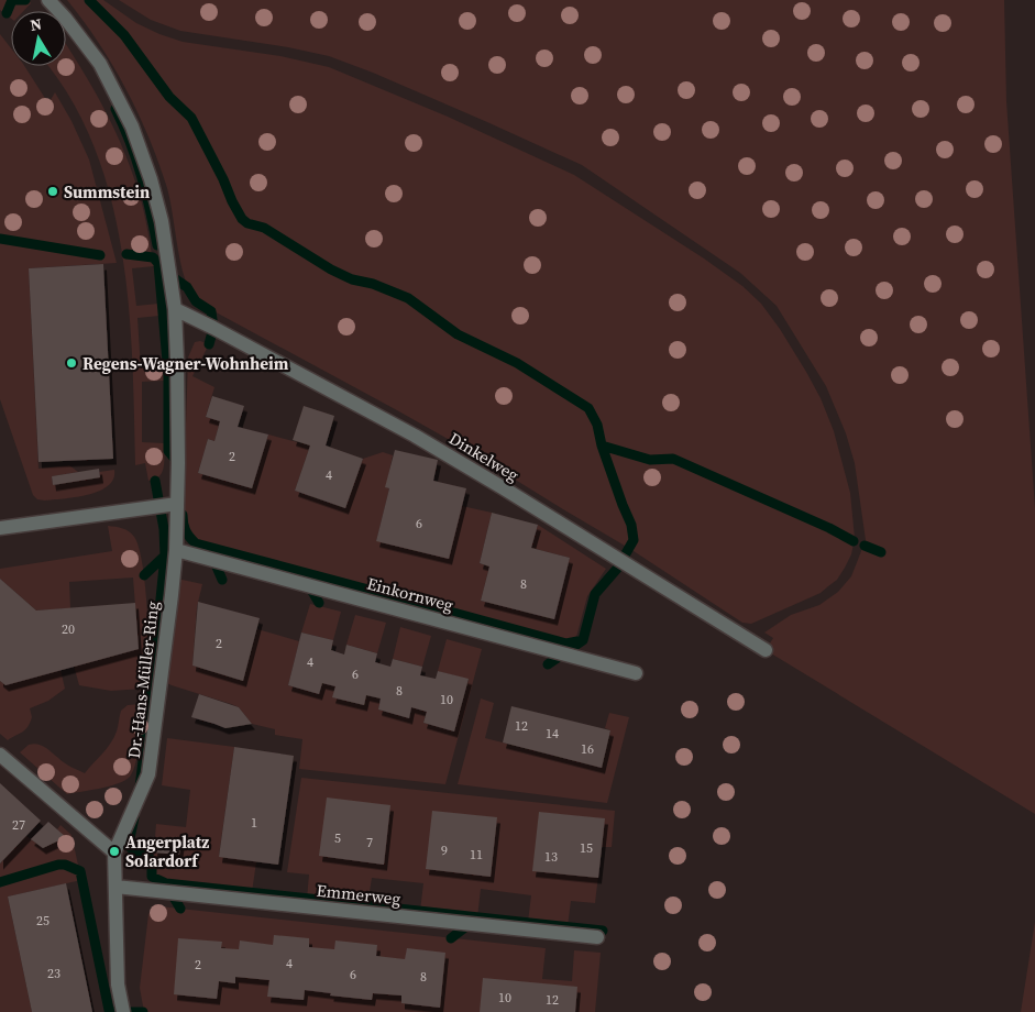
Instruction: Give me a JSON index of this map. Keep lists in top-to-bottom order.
{
  "streets": {
    "street": [
      "Dinkelweg",
      "Einkornweg",
      "Dr.-Hans-Müller-Ring",
      "Emmerweg"
    ]
  },
  "crossings": [
    ["Dinkelweg", "Dr.-Hans-Müller-Ring"],
    ["Einkornweg", "Dr.-Hans-Müller-Ring"],
    ["Dr.-Hans-Müller-Ring", "Emmerweg"]
  ],
  "places": ["Summstein", "Regens-Wagner-Wohnheim", "Angerplatz Solardorf"],
  "house_numbers": [
    "2",
    "4",
    "6",
    "8",
    "20",
    "2",
    "4",
    "6",
    "8",
    "10",
    "12",
    "14",
    "16",
    "1",
    "27",
    "5",
    "7",
    "15",
    "9",
    "11",
    "13",
    "25",
    "4",
    "2",
    "23",
    "6",
    "8",
    "10",
    "12"
  ],
  "north": "top"
}
